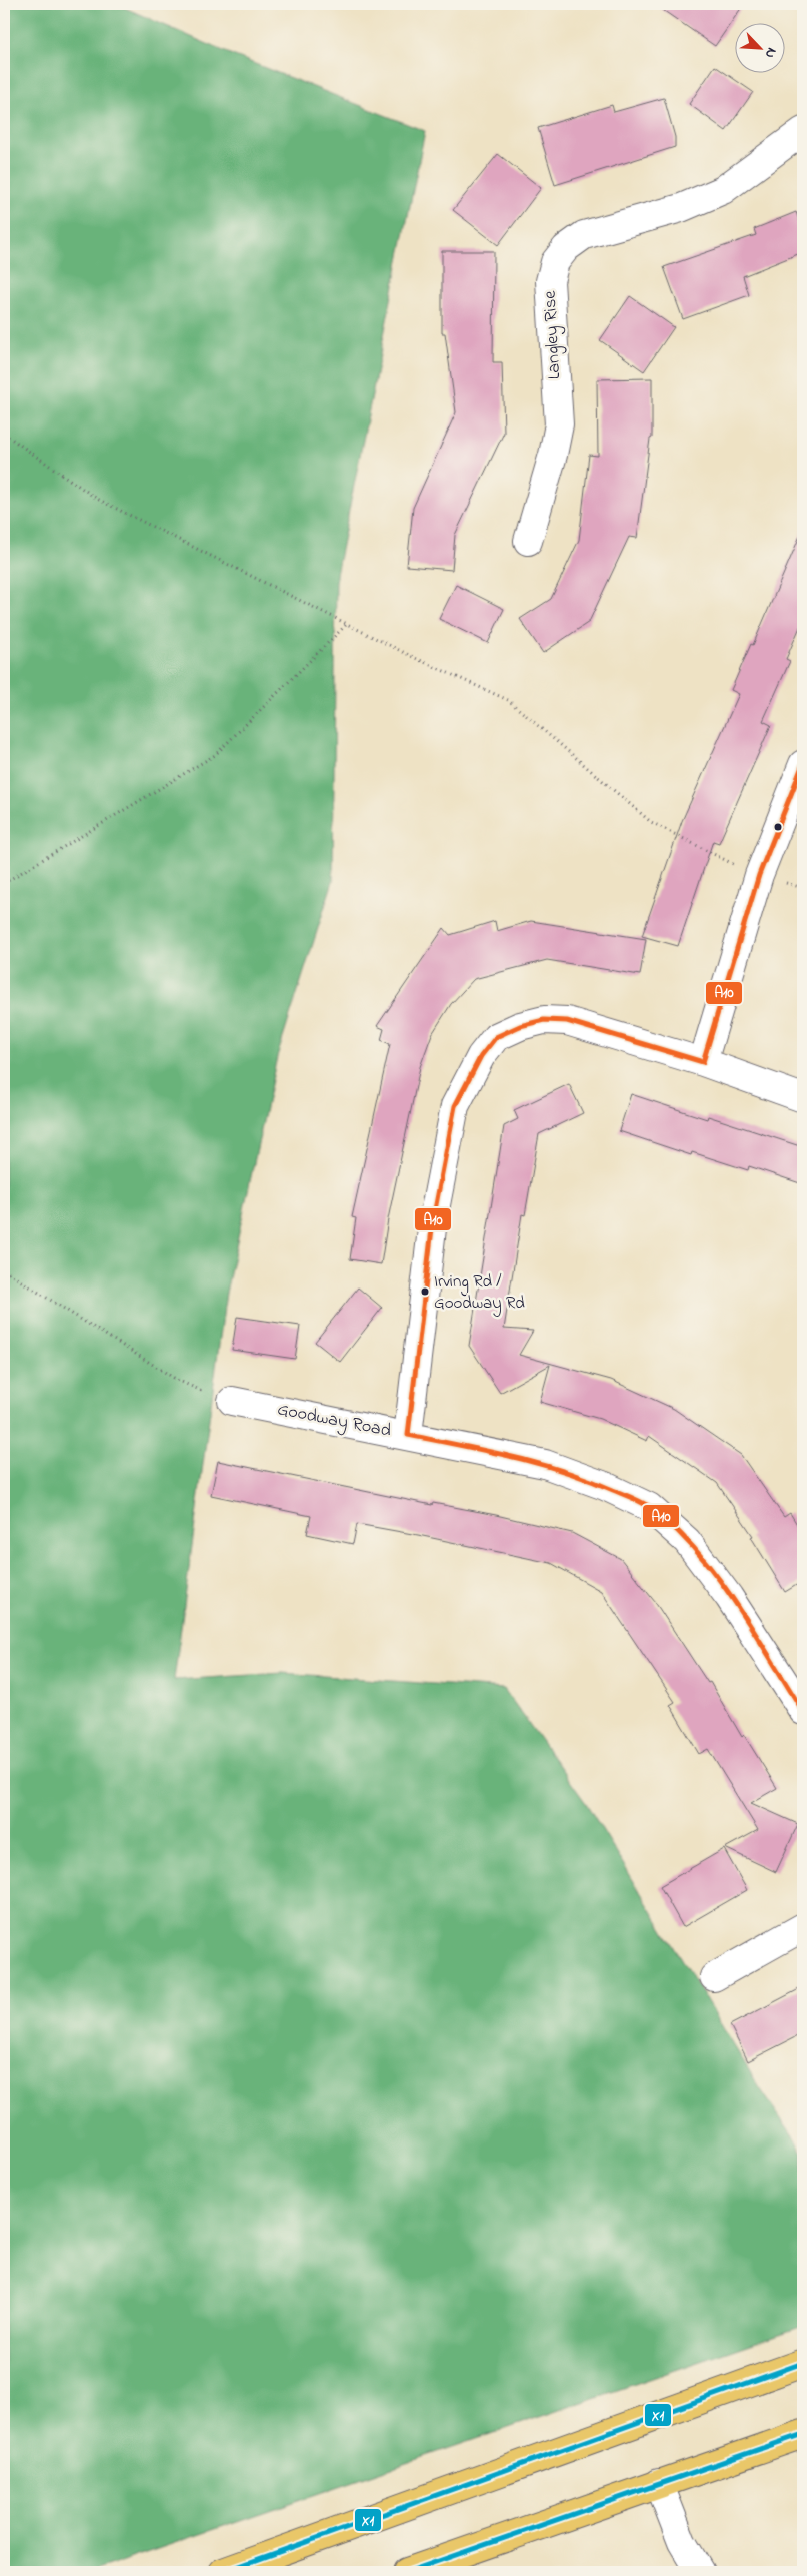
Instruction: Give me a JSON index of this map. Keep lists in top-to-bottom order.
{
  "streets": {
    "street": ["Langley Rise", "Goodway Road"]
  },
  "places": ["Irving Rd / Goodway Rd"],
  "lines": ["transit line A10", "transit line X1"],
  "north": "bottom right"
}
